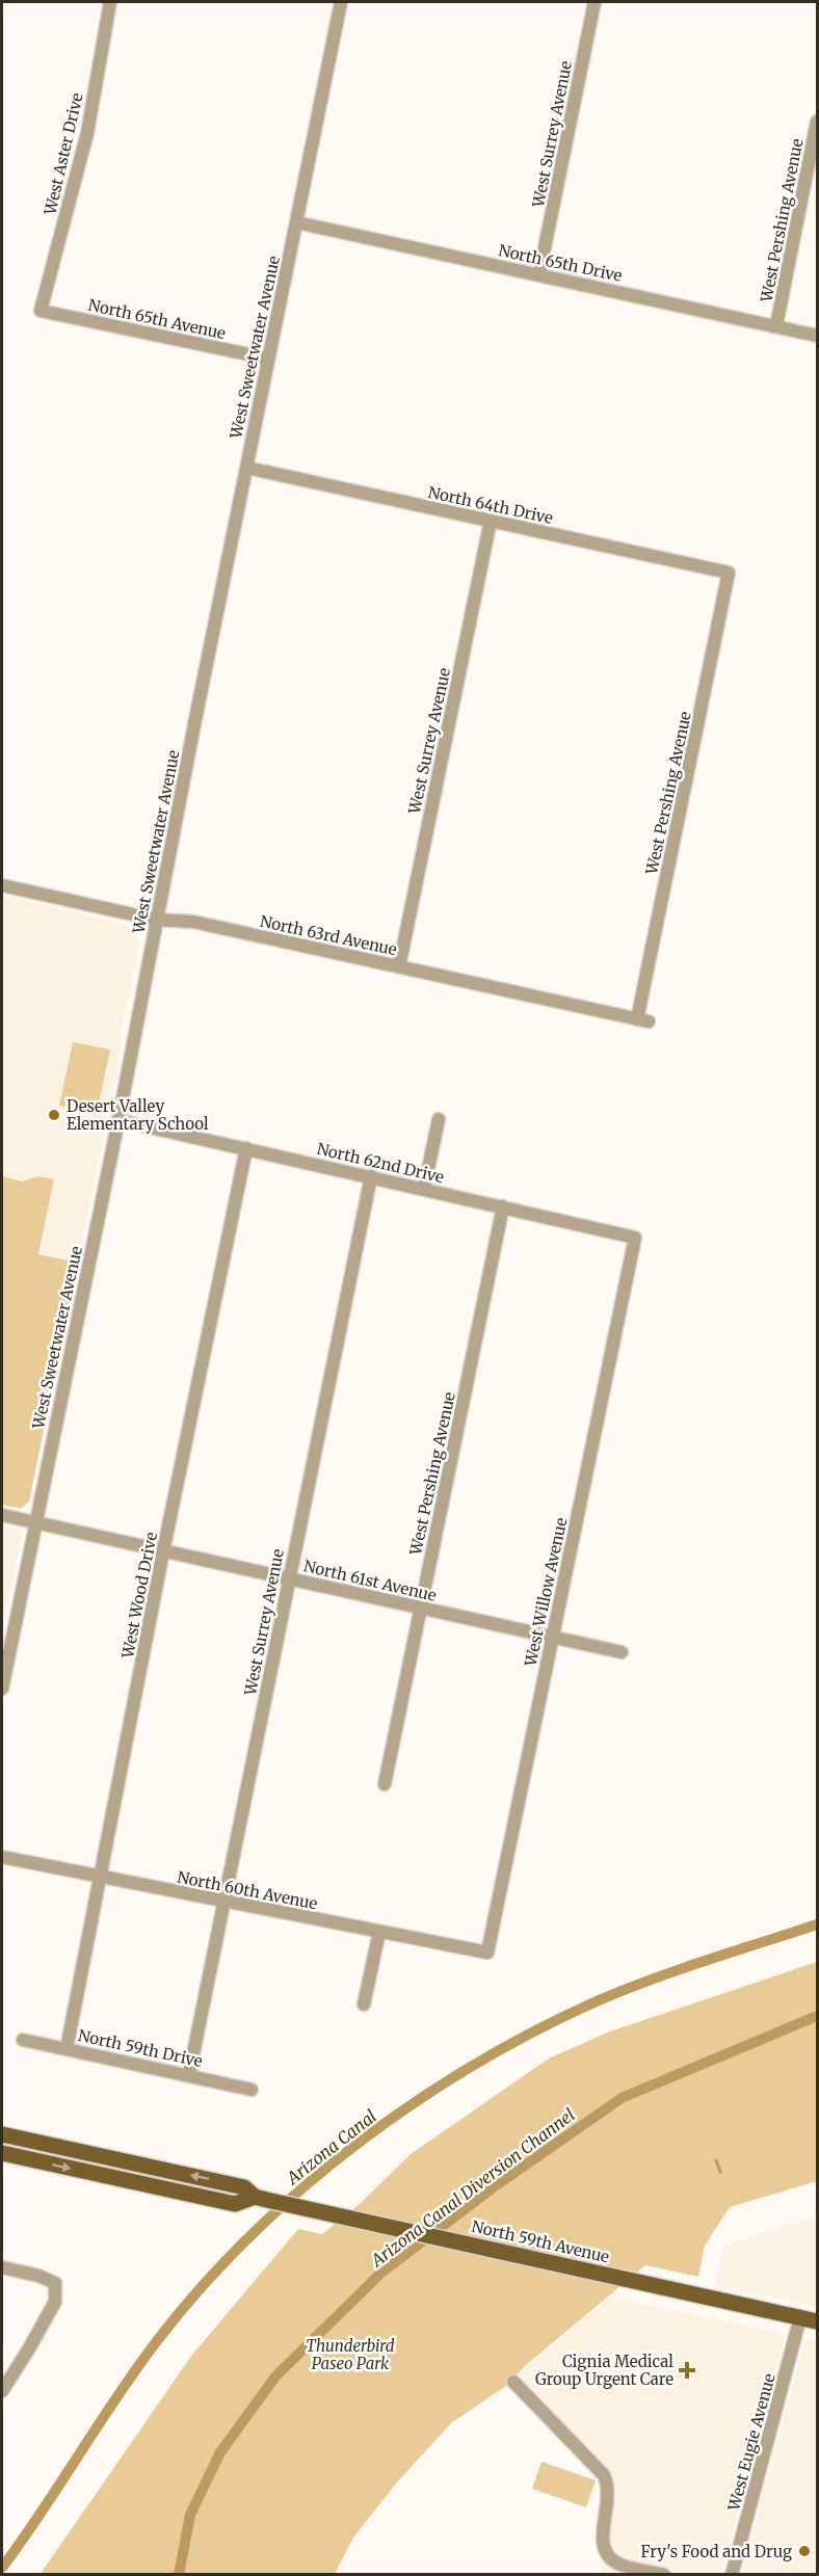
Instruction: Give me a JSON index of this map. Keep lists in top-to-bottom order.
{
  "streets": {
    "main road": ["North 59th Avenue"],
    "street": [
      "West Surrey Avenue",
      "West Aster Drive",
      "West Pershing Avenue",
      "North 65th Drive",
      "North 65th Avenue",
      "West Sweetwater Avenue",
      "North 64th Drive",
      "North 63rd Avenue",
      "North 62nd Drive",
      "North 61st Avenue",
      "West Willow Avenue",
      "West Wood Drive",
      "North 60th Avenue",
      "North 59th Drive",
      "West Eugie Avenue"
    ]
  },
  "crossings": [
    ["West Surrey Avenue", "North 65th Drive"],
    ["West Surrey Avenue", "North 64th Drive"],
    ["West Surrey Avenue", "North 63rd Avenue"],
    ["West Surrey Avenue", "North 62nd Drive"],
    ["West Surrey Avenue", "North 61st Avenue"],
    ["West Surrey Avenue", "North 60th Avenue"],
    ["West Surrey Avenue", "North 59th Drive"],
    ["West Aster Drive", "North 65th Avenue"],
    ["West Pershing Avenue", "North 65th Drive"],
    ["West Pershing Avenue", "North 64th Drive"],
    ["West Pershing Avenue", "North 63rd Avenue"],
    ["West Pershing Avenue", "North 62nd Drive"],
    ["West Pershing Avenue", "North 61st Avenue"],
    ["North 65th Drive", "West Sweetwater Avenue"],
    ["North 65th Avenue", "West Sweetwater Avenue"],
    ["West Sweetwater Avenue", "North 64th Drive"],
    ["West Sweetwater Avenue", "North 63rd Avenue"],
    ["West Sweetwater Avenue", "North 62nd Drive"],
    ["West Sweetwater Avenue", "North 61st Avenue"],
    ["North 62nd Drive", "West Willow Avenue"],
    ["North 62nd Drive", "West Wood Drive"],
    ["North 61st Avenue", "West Willow Avenue"],
    ["North 61st Avenue", "West Wood Drive"],
    ["West Willow Avenue", "North 60th Avenue"],
    ["West Wood Drive", "North 60th Avenue"],
    ["West Wood Drive", "North 59th Drive"],
    ["North 59th Avenue", "West Eugie Avenue"]
  ],
  "water": ["Arizona Canal", "Arizona Canal Diversion Channel"],
  "parks": ["Thunderbird Paseo Park"],
  "places": {
    "other": ["Desert Valley Elementary School", "Fry's Food and Drug"],
    "health": ["Cignia Medical Group Urgent Care"]
  }
}
